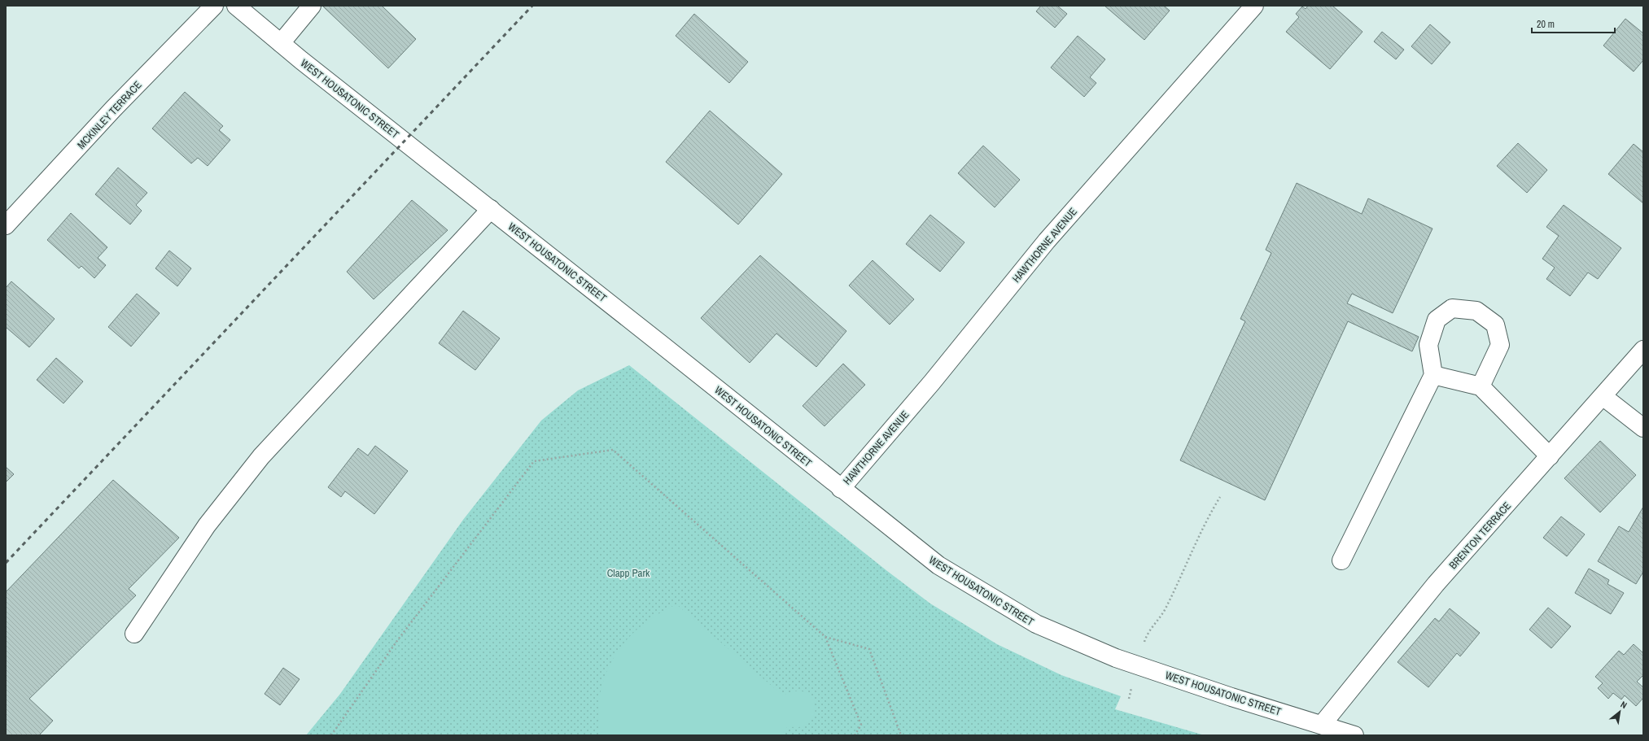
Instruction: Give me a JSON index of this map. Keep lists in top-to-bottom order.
{
  "streets": {
    "main road": [
      "WEST HOUSATONIC STREET",
      "MCKINLEY TERRACE",
      "HAWTHORNE AVENUE",
      "BRENTON TERRACE"
    ]
  },
  "crossings": [
    ["WEST HOUSATONIC STREET", "HAWTHORNE AVENUE"],
    ["WEST HOUSATONIC STREET", "BRENTON TERRACE"]
  ],
  "parks": ["Clapp Park"],
  "scale_bar": "20 m",
  "north": "top right"
}
